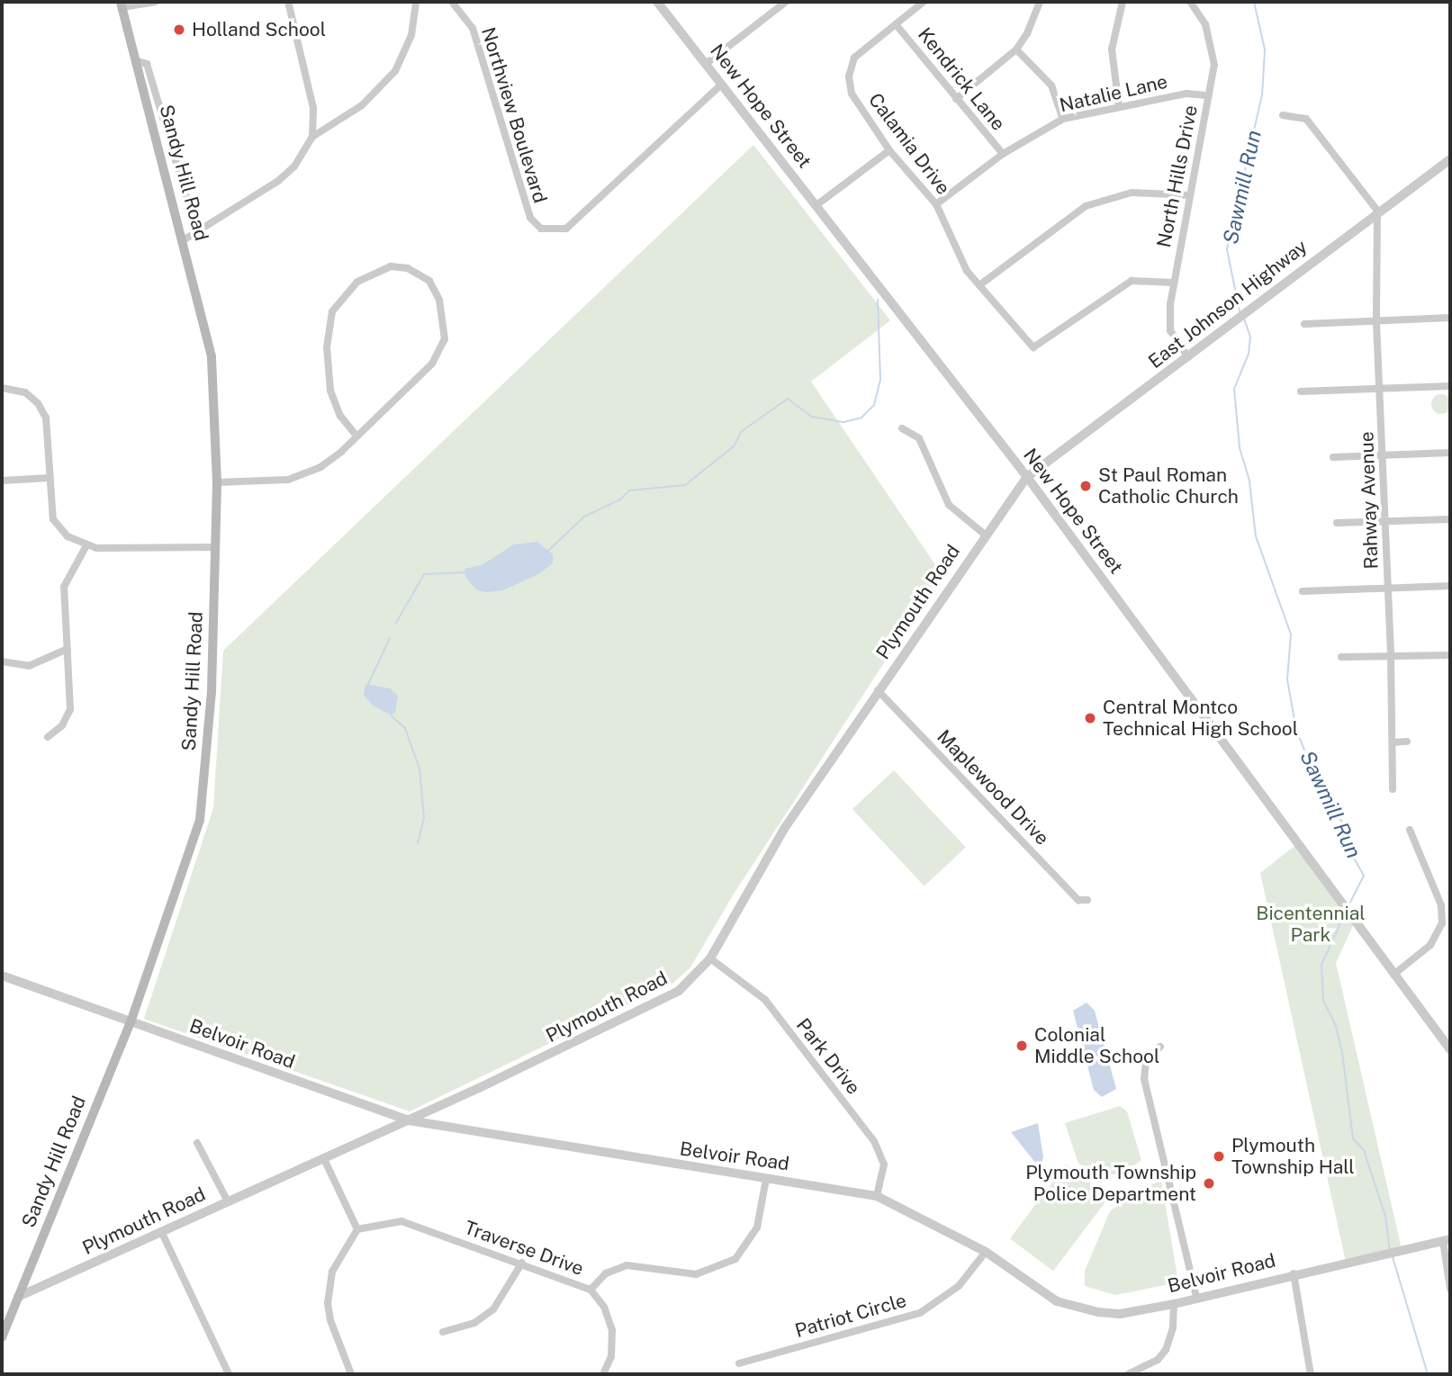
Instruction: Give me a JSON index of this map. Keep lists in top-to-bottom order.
{
  "streets": {
    "main road": ["Sandy Hill Road"],
    "street": [
      "Kendrick Lane",
      "Natalie Lane",
      "New Hope Street",
      "Northview Boulevard",
      "Calamia Drive",
      "North Hills Drive",
      "East Johnson Highway",
      "Rahway Avenue",
      "Plymouth Road",
      "Maplewood Drive",
      "Belvoir Road",
      "Park Drive",
      "Traverse Drive",
      "Patriot Circle"
    ]
  },
  "crossings": [
    ["Kendrick Lane", "Natalie Lane"],
    ["Kendrick Lane", "Calamia Drive"],
    ["Natalie Lane", "Calamia Drive"],
    ["Natalie Lane", "North Hills Drive"],
    ["New Hope Street", "Northview Boulevard"],
    ["New Hope Street", "East Johnson Highway"],
    ["New Hope Street", "Plymouth Road"],
    ["Calamia Drive", "North Hills Drive"],
    ["Sandy Hill Road", "Plymouth Road"],
    ["Sandy Hill Road", "Belvoir Road"],
    ["North Hills Drive", "East Johnson Highway"],
    ["East Johnson Highway", "Rahway Avenue"],
    ["East Johnson Highway", "Plymouth Road"],
    ["Plymouth Road", "Maplewood Drive"],
    ["Plymouth Road", "Belvoir Road"],
    ["Plymouth Road", "Park Drive"],
    ["Belvoir Road", "Park Drive"],
    ["Belvoir Road", "Patriot Circle"]
  ],
  "water": ["Sawmill Run"],
  "parks": ["Bicentennial Park"],
  "places": [
    "Holland School",
    "St Paul Roman Catholic Church",
    "Central Montco Technical High School",
    "Colonial Middle School",
    "Plymouth Township Hall",
    "Plymouth Township Police Department"
  ]
}
